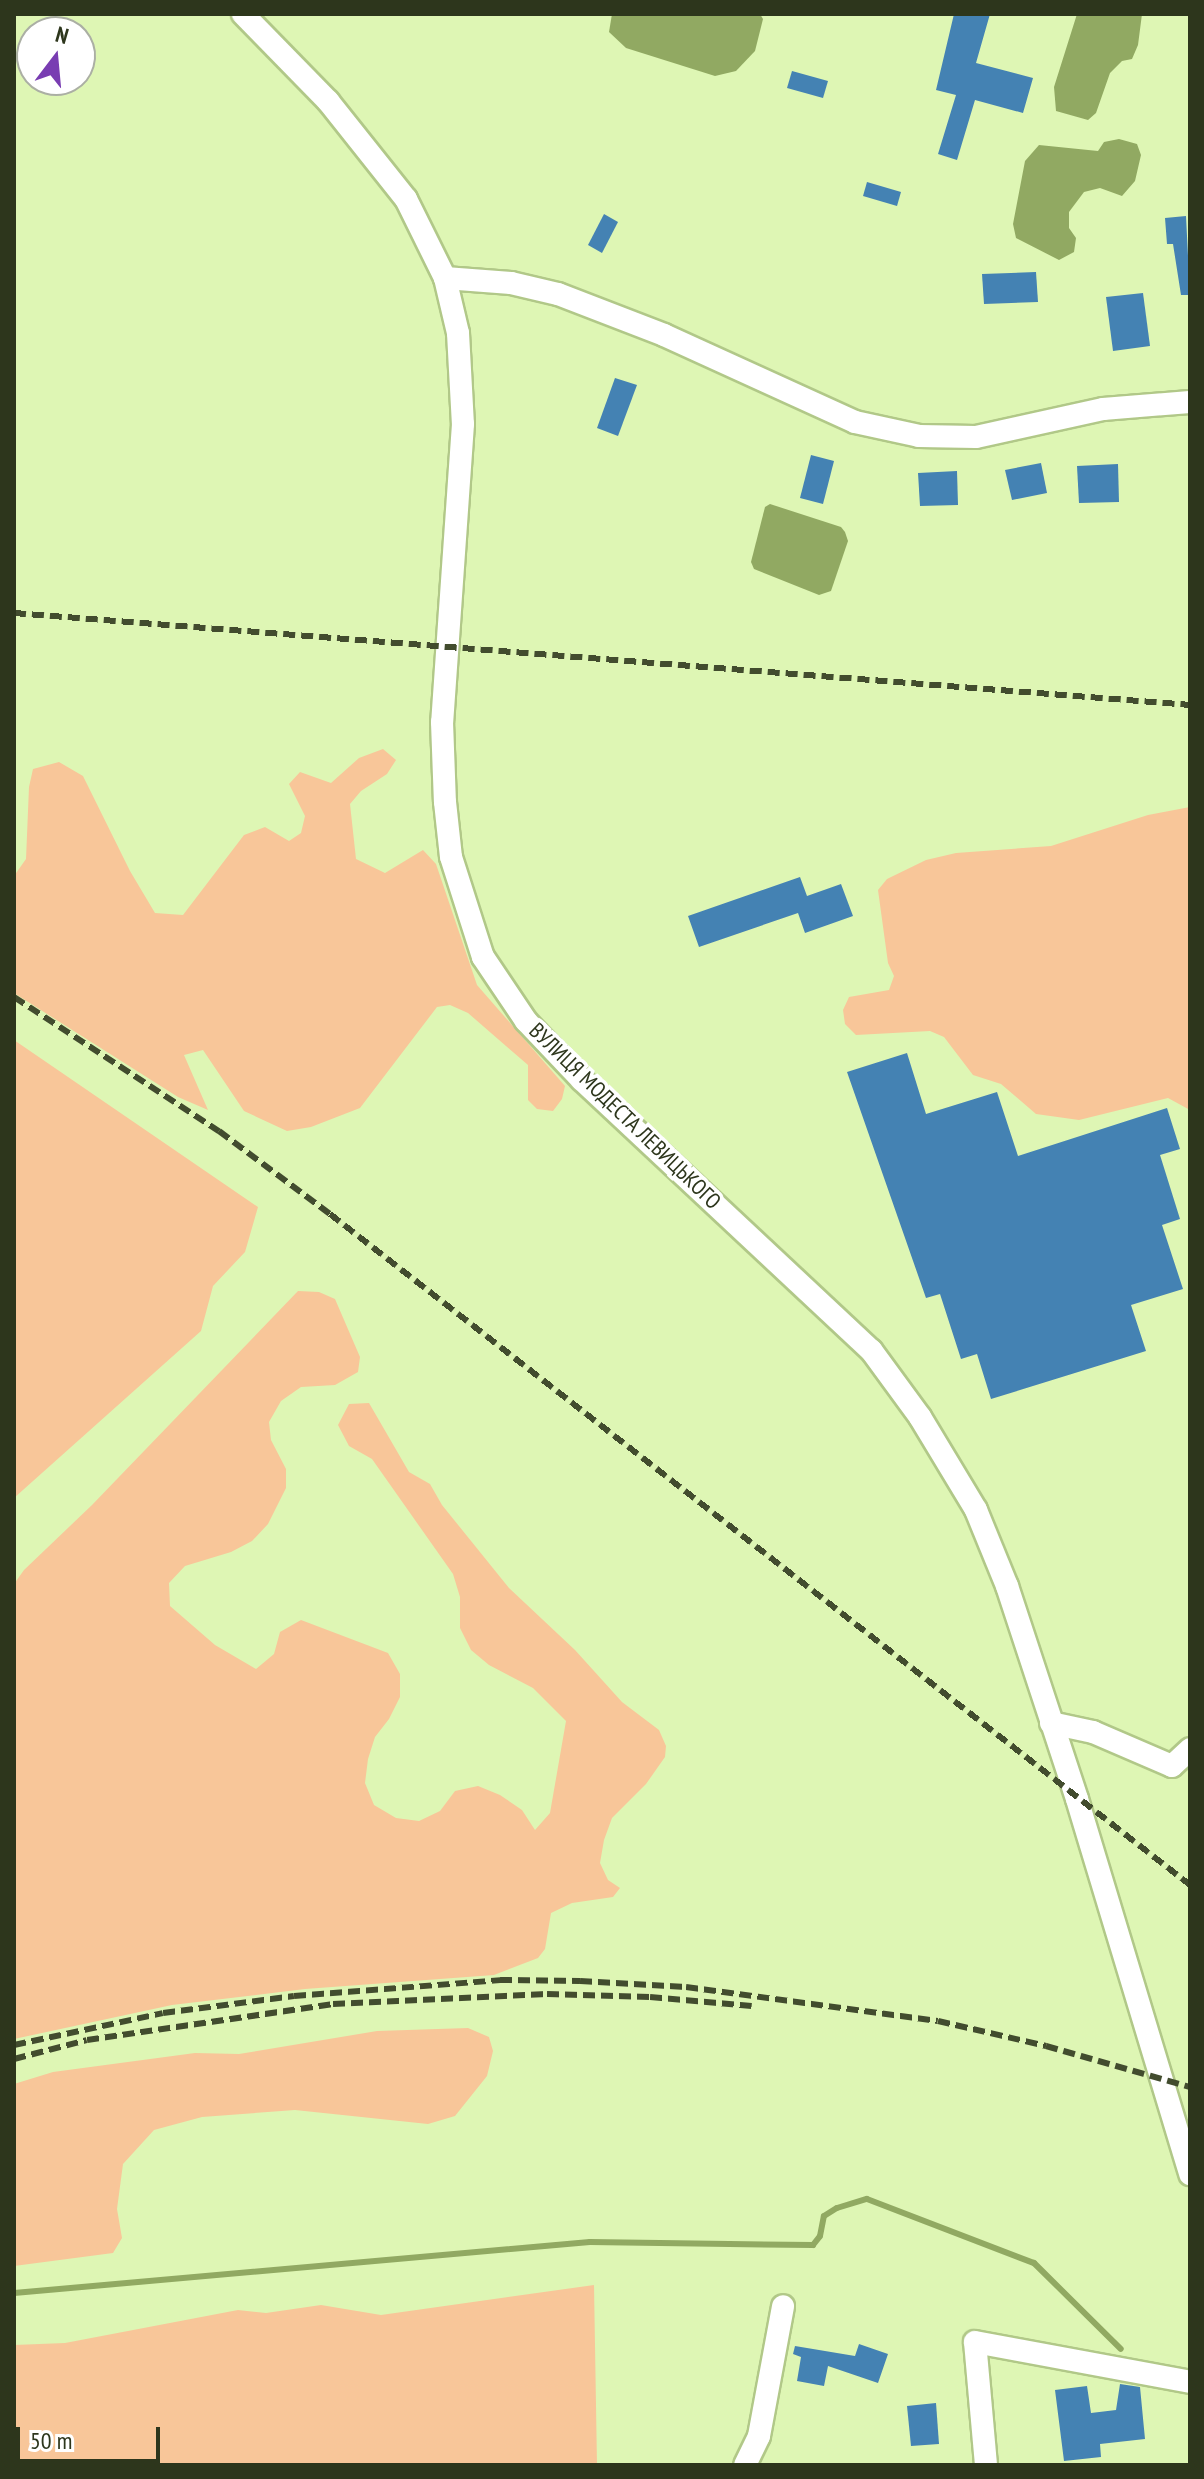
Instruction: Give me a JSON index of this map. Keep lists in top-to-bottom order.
{
  "streets": {
    "street": ["ВУЛИЦЯ МОДЕСТА ЛЕВИЦЬКОГО"]
  },
  "scale_bar": "50 m",
  "north": "top"
}
